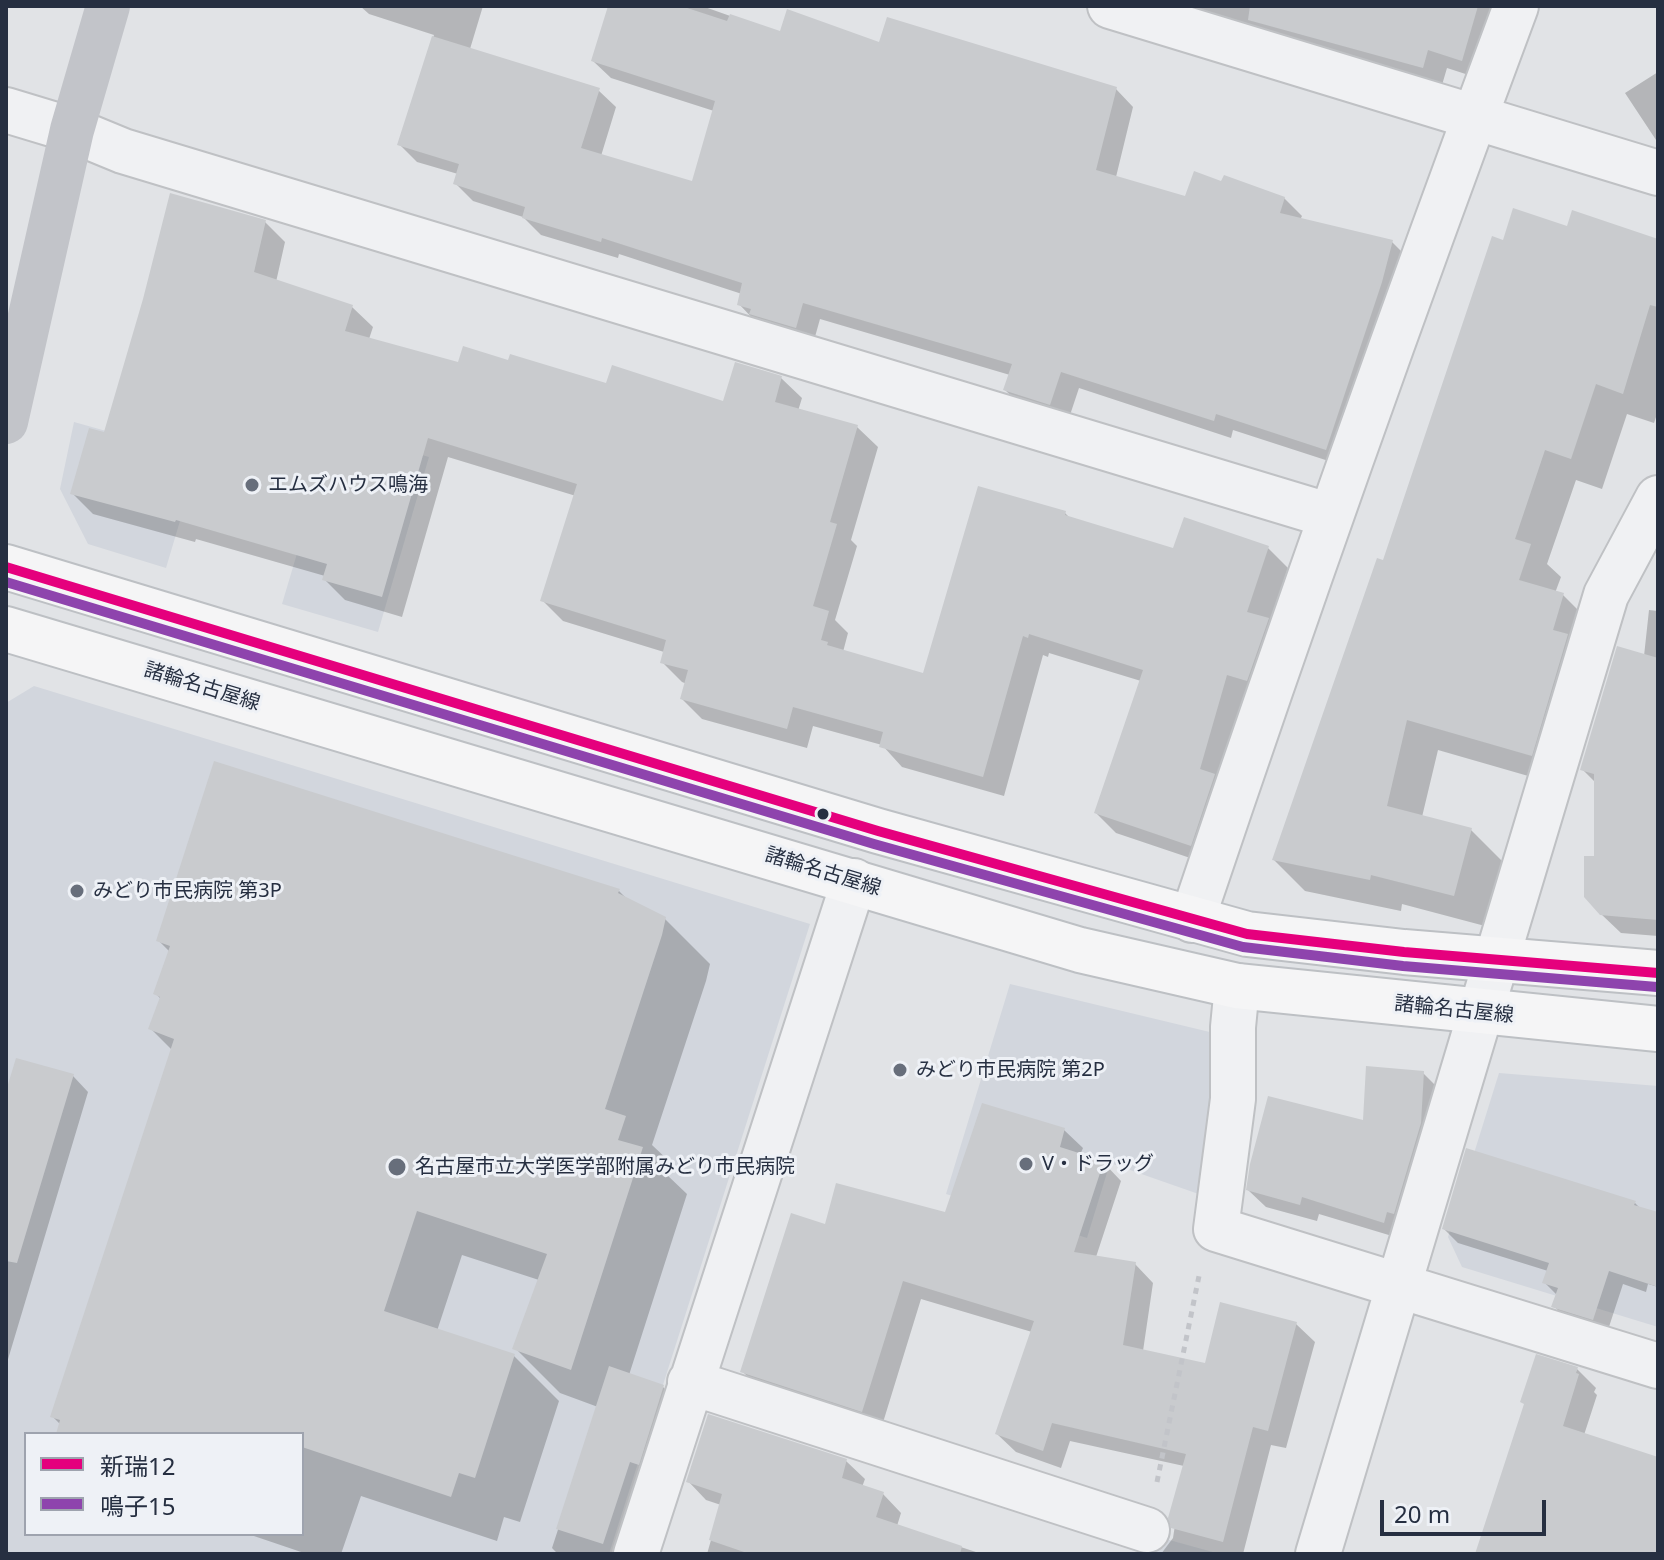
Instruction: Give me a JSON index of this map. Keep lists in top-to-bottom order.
{
  "streets": {
    "main road": ["諸輪名古屋線"]
  },
  "places": [
    "エムズハウス鳴海",
    "みどり市民病院 第3P",
    "みどり市民病院 第2P",
    "V・ドラッグ",
    "名古屋市立大学医学部附属みどり市民病院"
  ],
  "lines": ["transit line 新瑞12", "transit line 鳴子15"],
  "legend": ["新瑞12", "鳴子15"],
  "scale_bar": "20 m"
}
